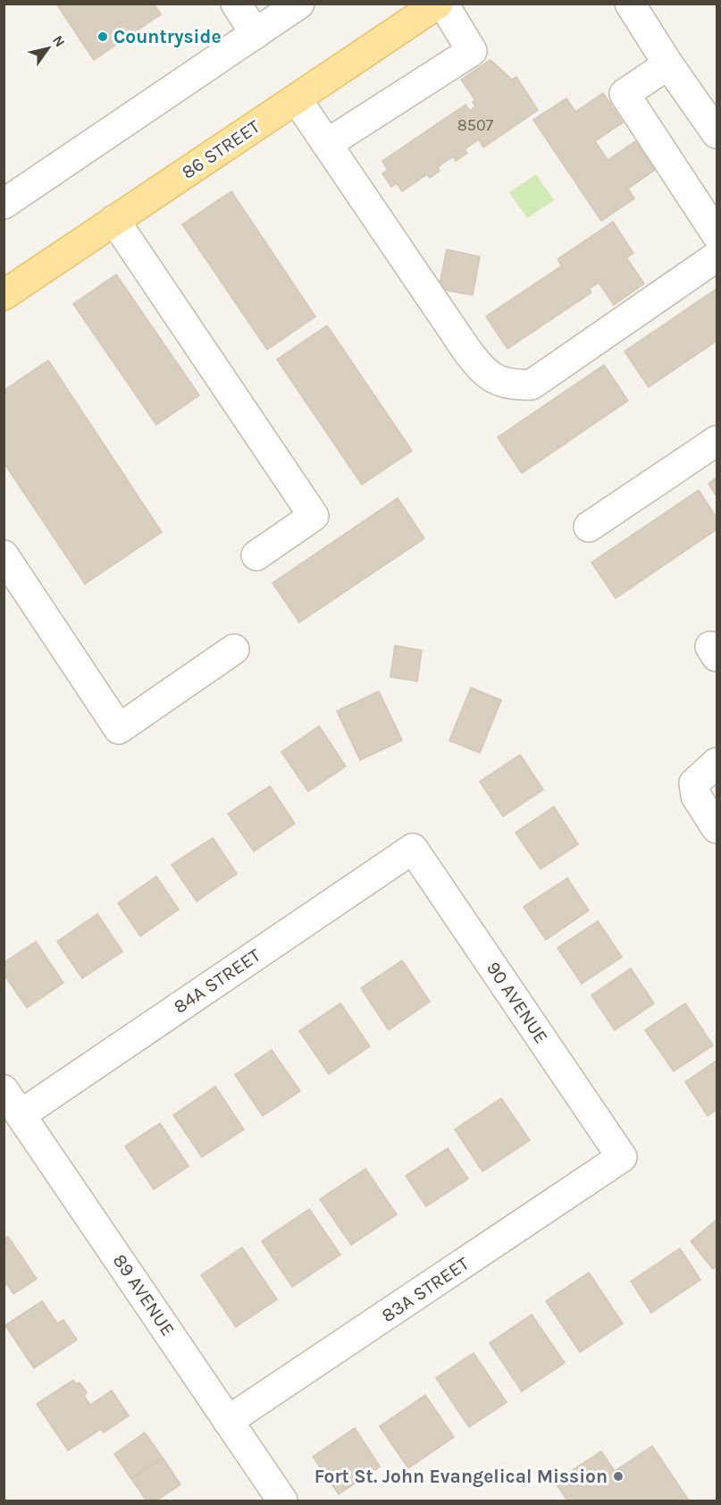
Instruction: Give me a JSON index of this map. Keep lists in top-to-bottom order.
{
  "streets": {
    "main road": ["86 STREET"],
    "street": [
      "84A STREET",
      "90 AVENUE",
      "83A STREET",
      "89 AVENUE"
    ]
  },
  "crossings": [
    ["84A STREET", "90 AVENUE"],
    ["84A STREET", "89 AVENUE"],
    ["90 AVENUE", "83A STREET"],
    ["83A STREET", "89 AVENUE"]
  ],
  "places": ["Countryside", "Fort St. John Evangelical Mission"],
  "house_numbers": ["8507"],
  "north": "top right"
}
